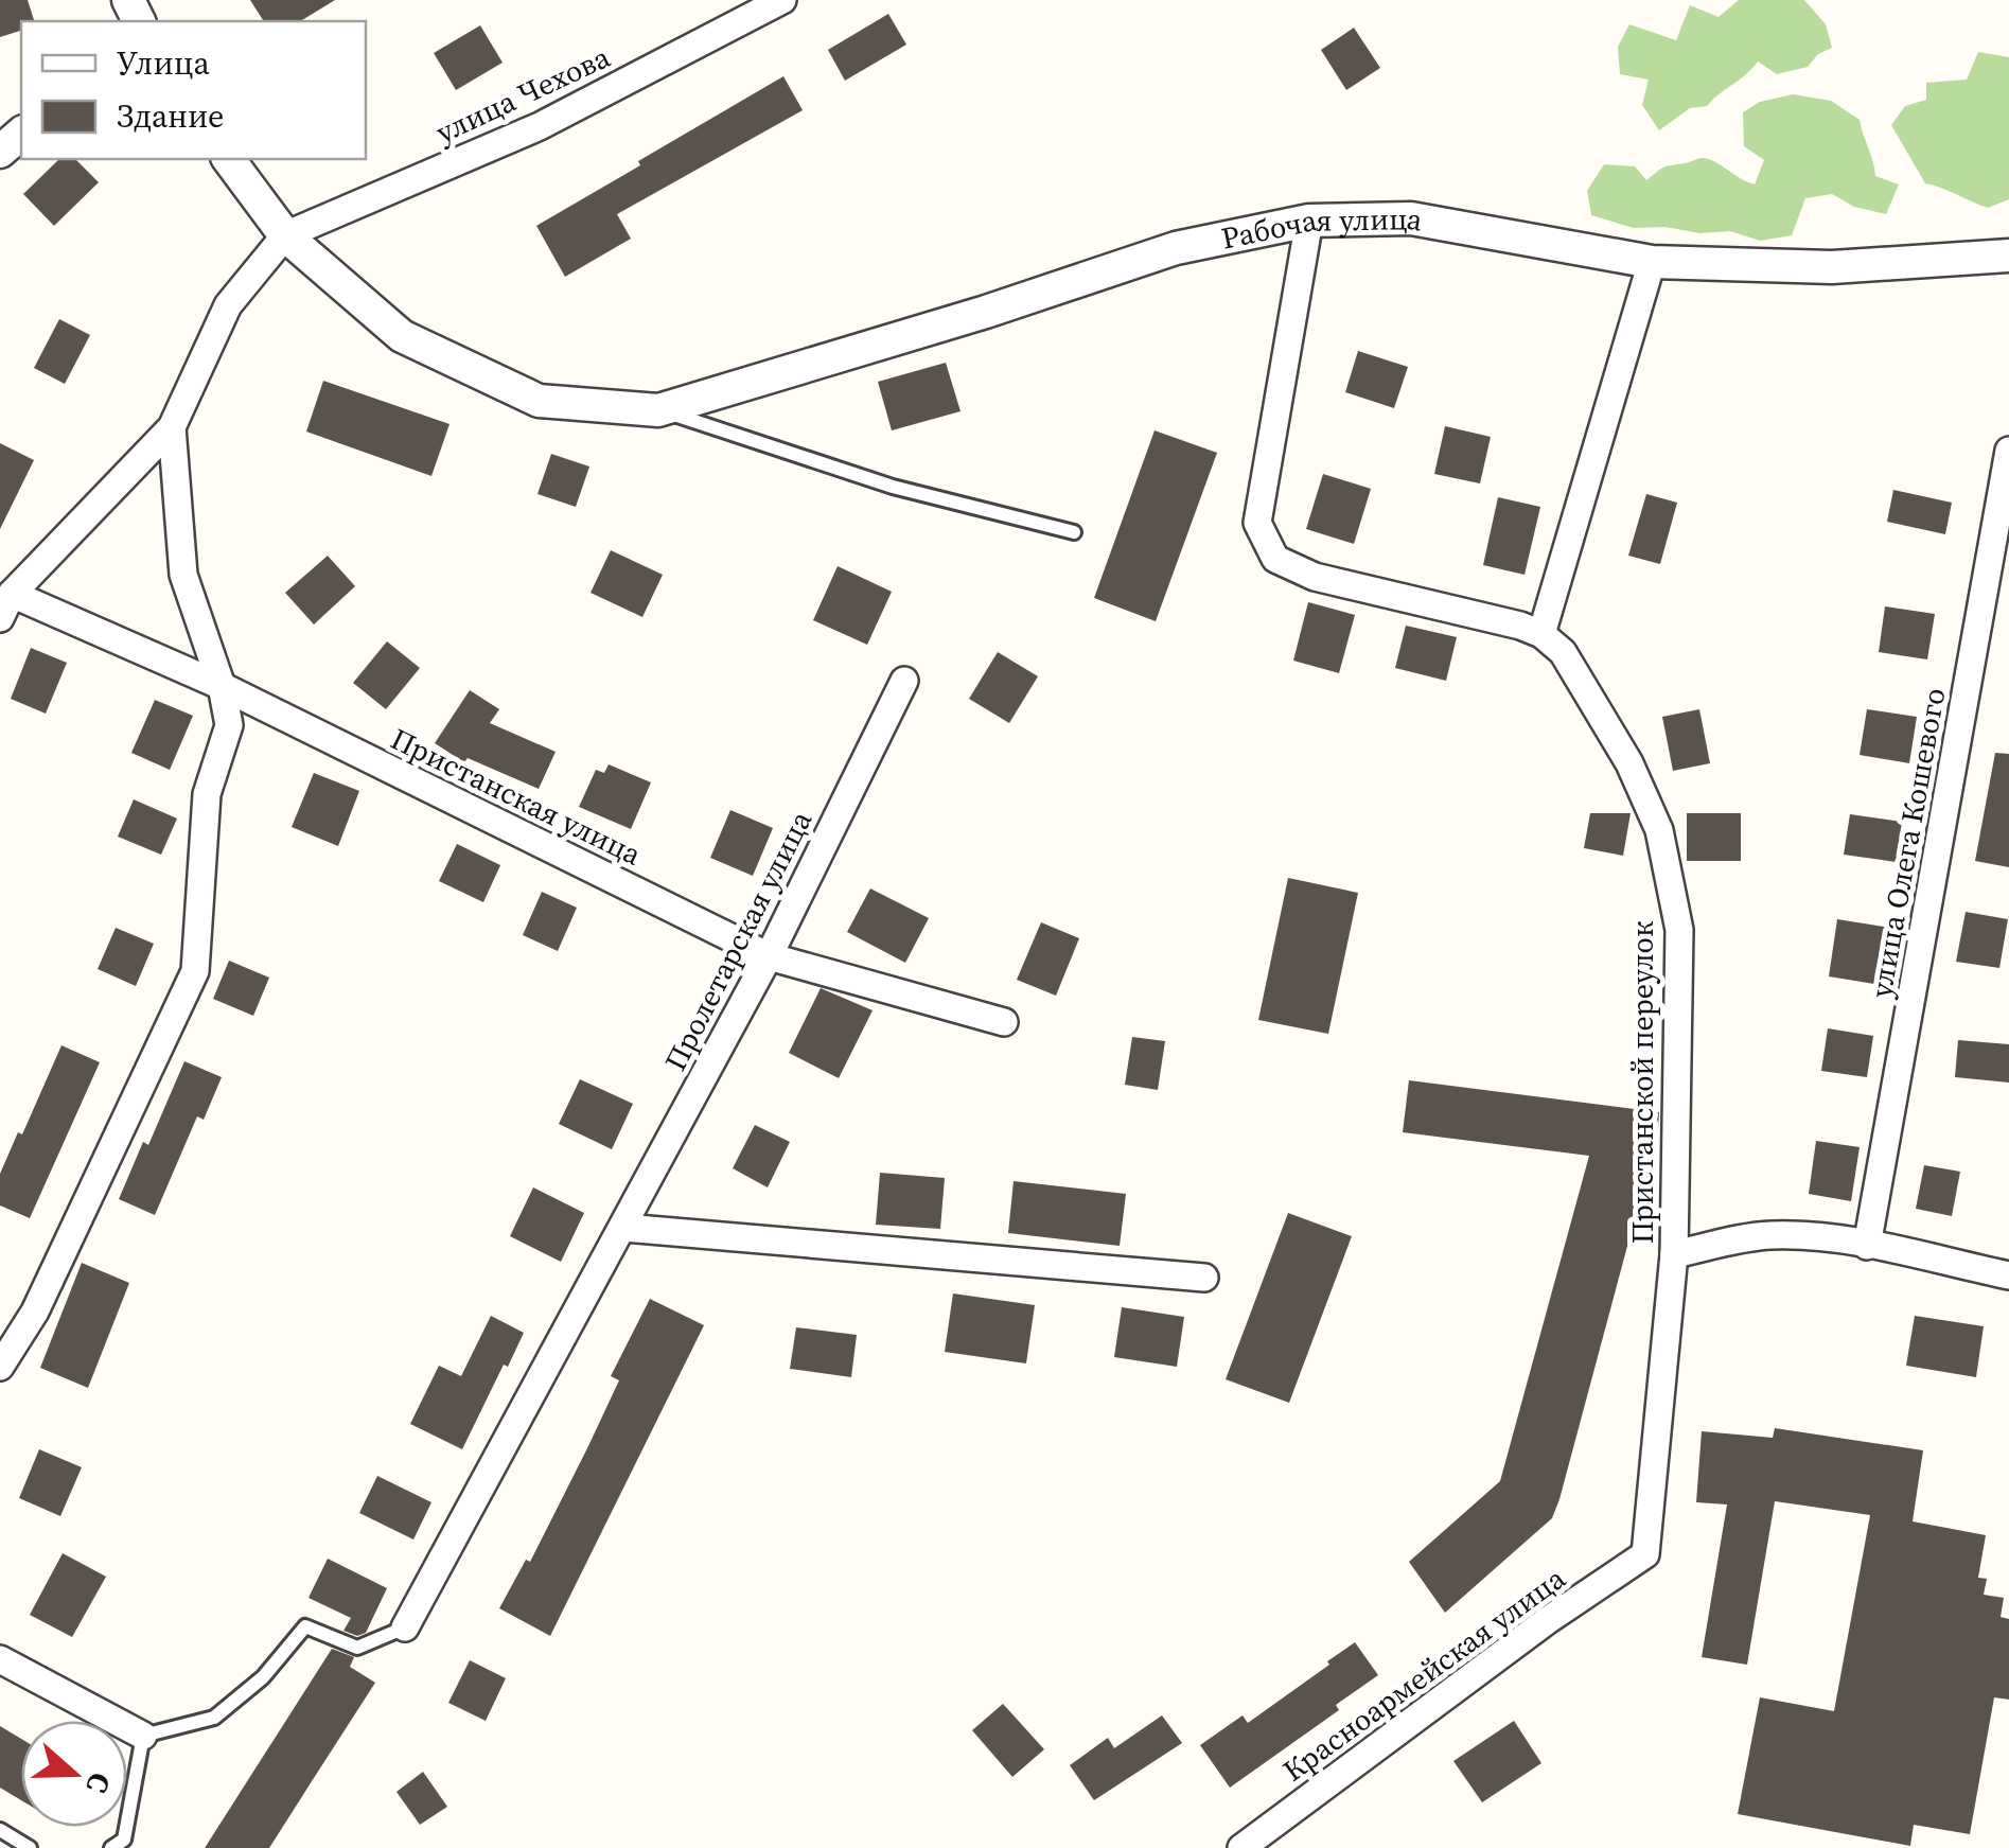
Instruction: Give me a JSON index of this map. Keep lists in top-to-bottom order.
{
  "streets": {
    "street": [
      "улица Чехова",
      "Рабочая улица",
      "Пристанская улица",
      "улица Олега Кошевого",
      "Пролетарская улица",
      "Пристанской переулок",
      "Красноармейская улица"
    ]
  },
  "crossings": [
    ["Пристанская улица", "Пролетарская улица"],
    ["Пристанской переулок", "Красноармейская улица"]
  ],
  "legend": ["Улица", "Здание"],
  "north": "right"
}
